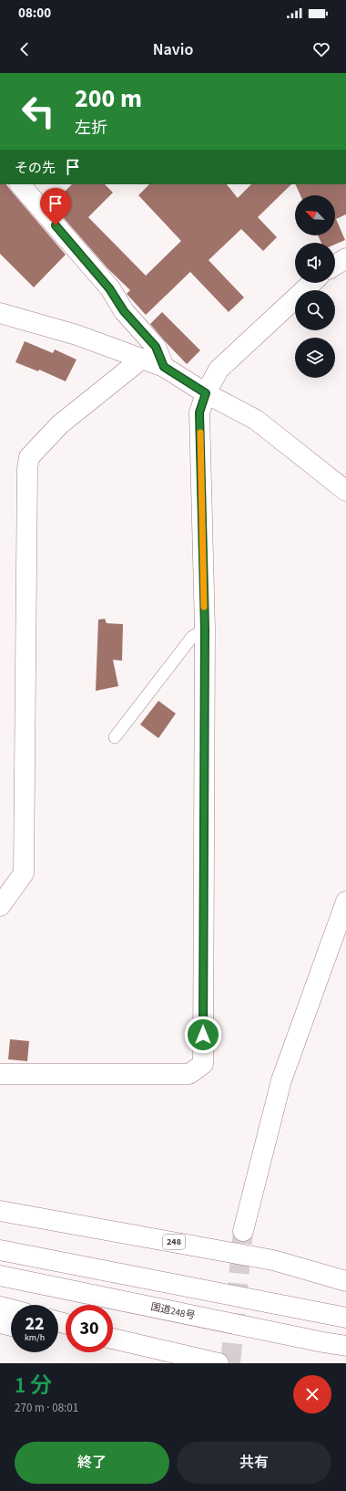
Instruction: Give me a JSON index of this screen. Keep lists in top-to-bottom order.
{
  "streets": {
    "main road": ["248", "国道248号"]
  },
  "north": "top left",
  "page": {
    "status": "08:00",
    "header": "Navio",
    "turn": ["200 m", "左折"],
    "then": "その先",
    "speed": "22 km/h",
    "limit": "30",
    "heading": ["1 分", "270 m · 08:01"],
    "buttons": ["終了", "共有"]
  }
}
